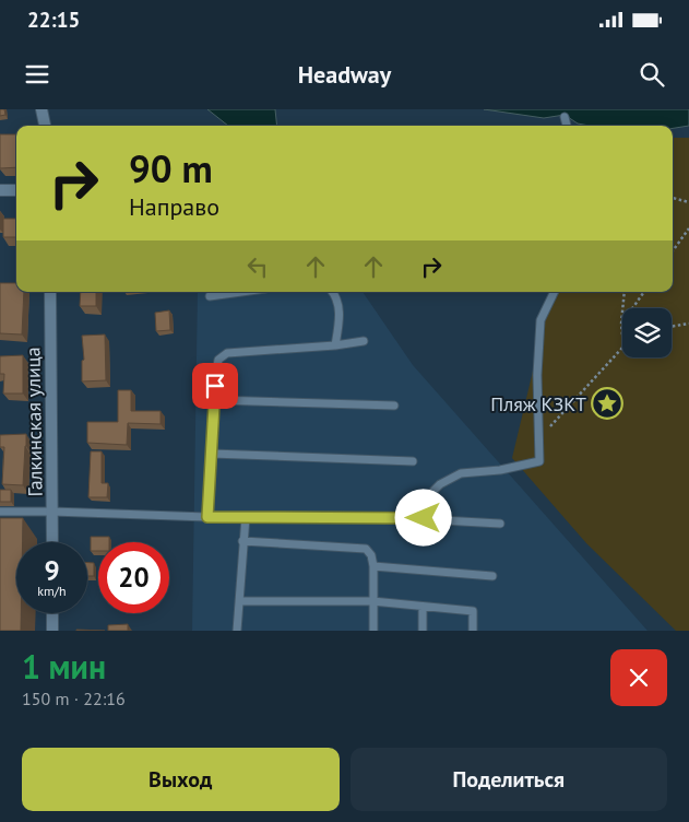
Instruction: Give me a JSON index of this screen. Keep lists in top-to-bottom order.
{
  "streets": {
    "street": ["Галкинская улица"]
  },
  "places": {
    "place": ["Пляж КЗКТ"]
  },
  "page": {
    "status": "22:15",
    "header": "Headway",
    "turn": ["90 m", "Направо"],
    "speed": "9 km/h",
    "limit": "20",
    "heading": ["1 мин", "150 m · 22:16"],
    "buttons": ["Выход", "Поделиться"]
  }
}
